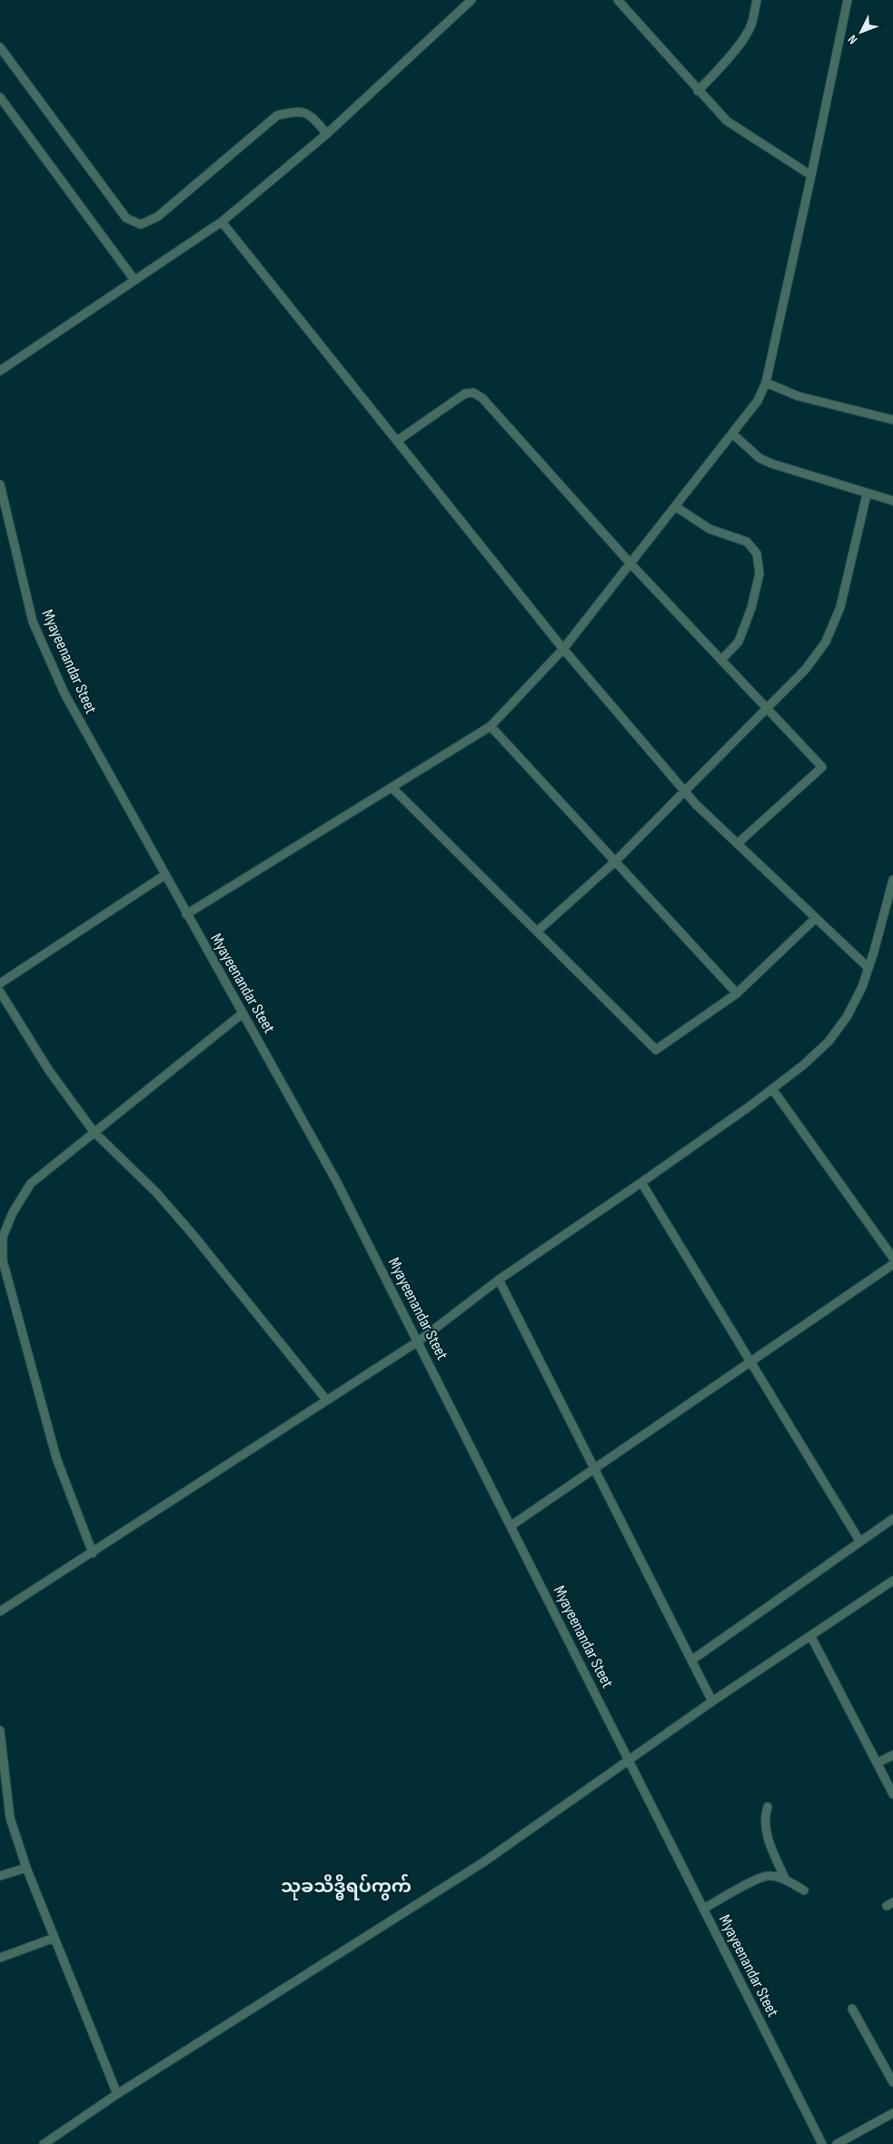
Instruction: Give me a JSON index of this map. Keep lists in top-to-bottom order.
{
  "streets": {
    "street": ["Myayeenandar Steet"]
  },
  "districts": ["သုခသိဒ္ဓိရပ်ကွက်"],
  "north": "bottom left"
}
